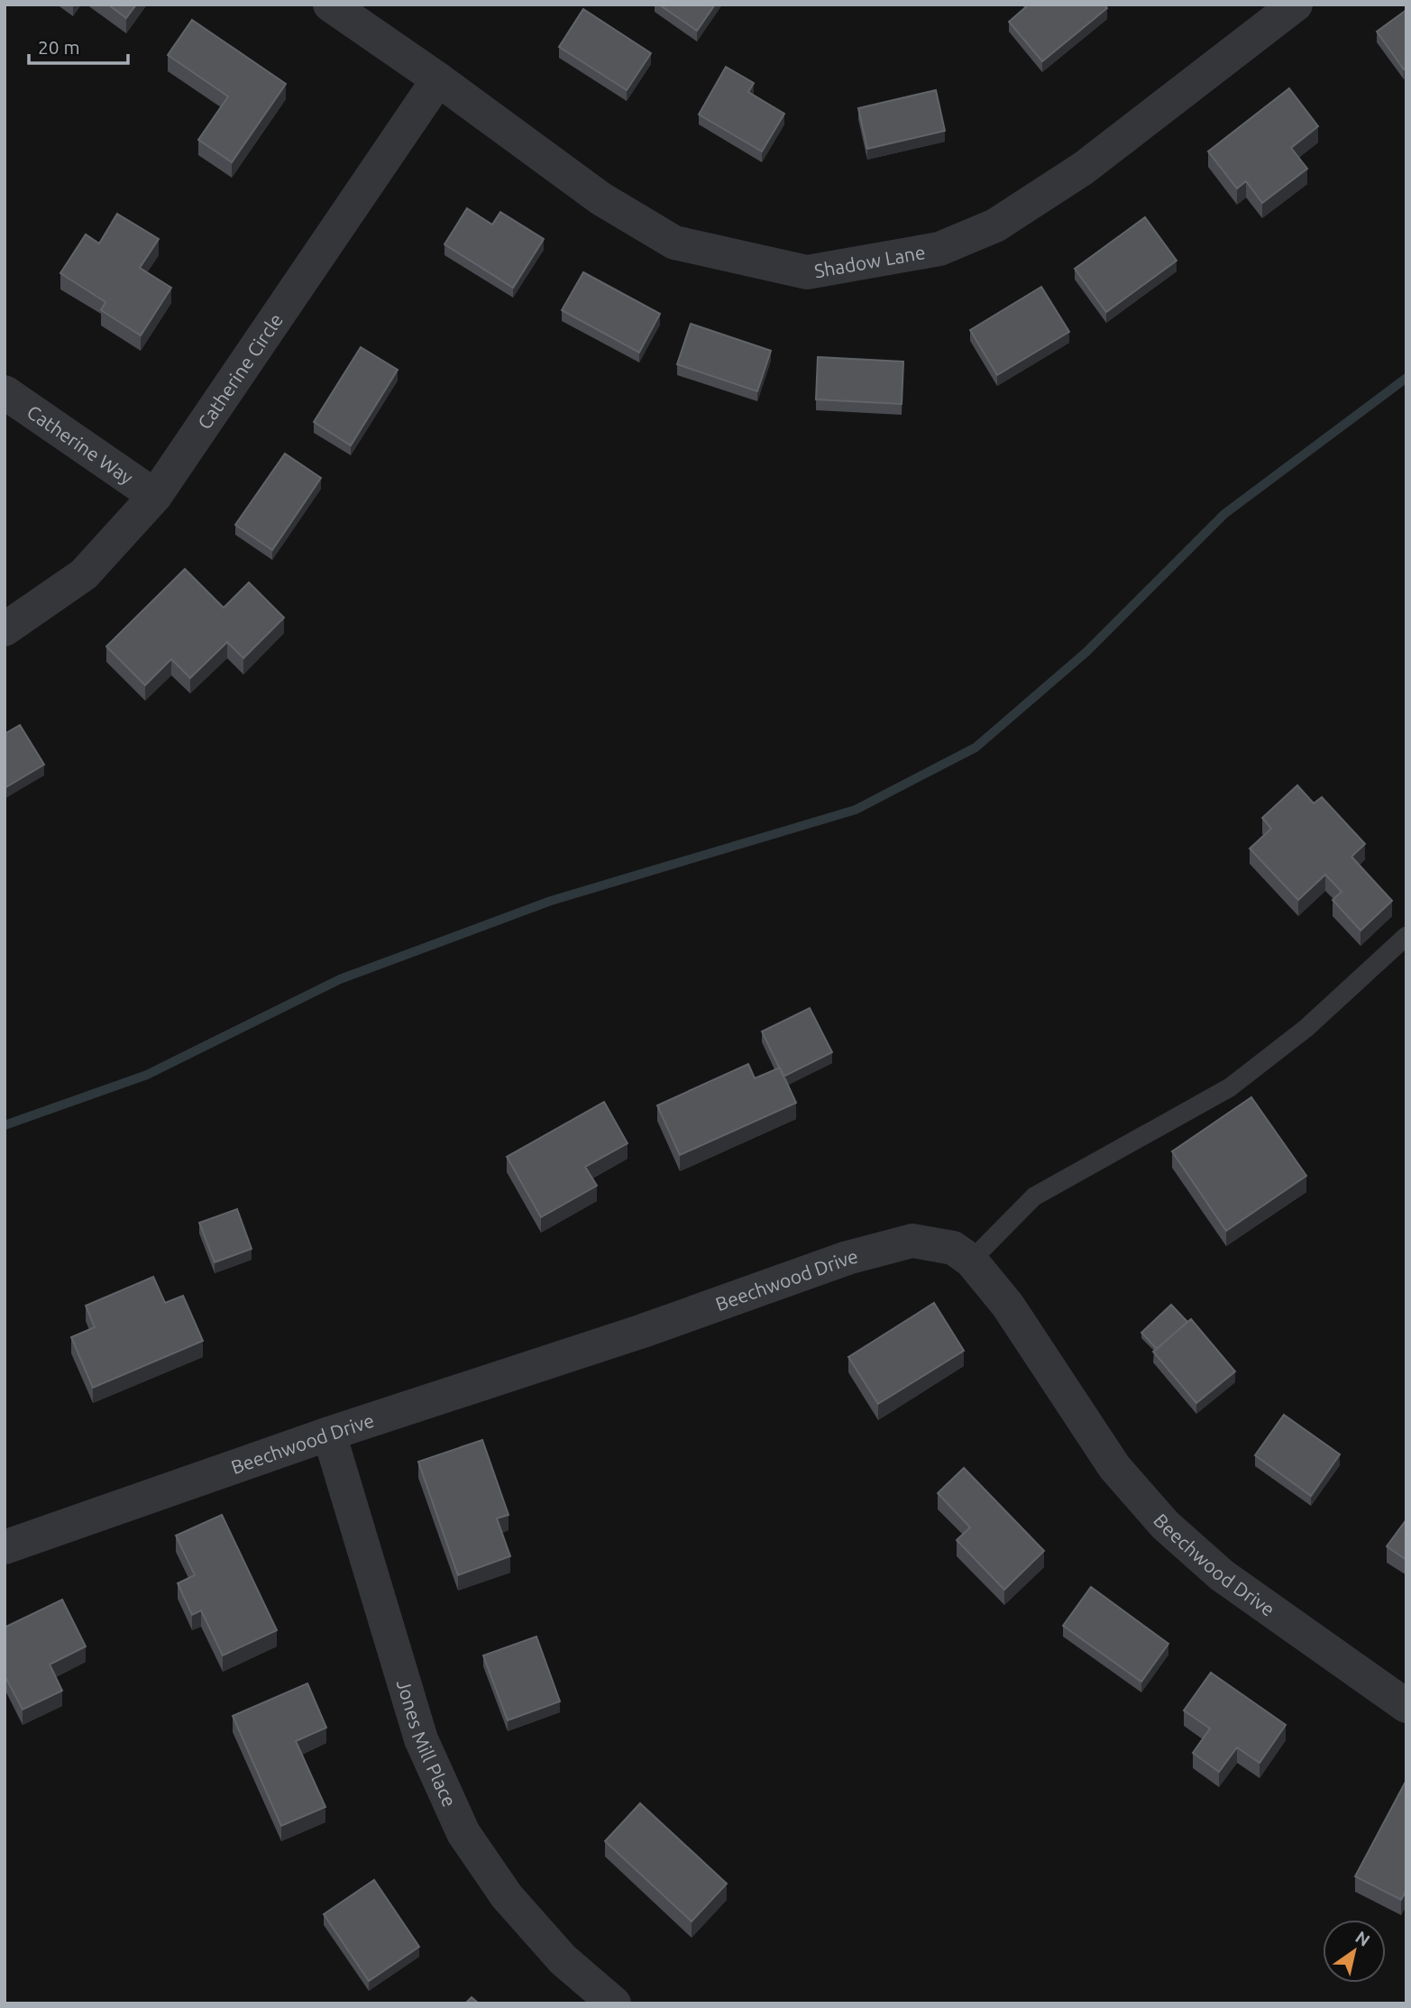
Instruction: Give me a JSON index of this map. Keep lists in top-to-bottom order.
{
  "streets": {
    "street": [
      "Shadow Lane",
      "Catherine Circle",
      "Catherine Way",
      "Beechwood Drive",
      "Jones Mill Place"
    ]
  },
  "crossings": [
    ["Shadow Lane", "Catherine Circle"],
    ["Catherine Circle", "Catherine Way"],
    ["Beechwood Drive", "Jones Mill Place"]
  ],
  "scale_bar": "20 m",
  "north": "top right"
}
